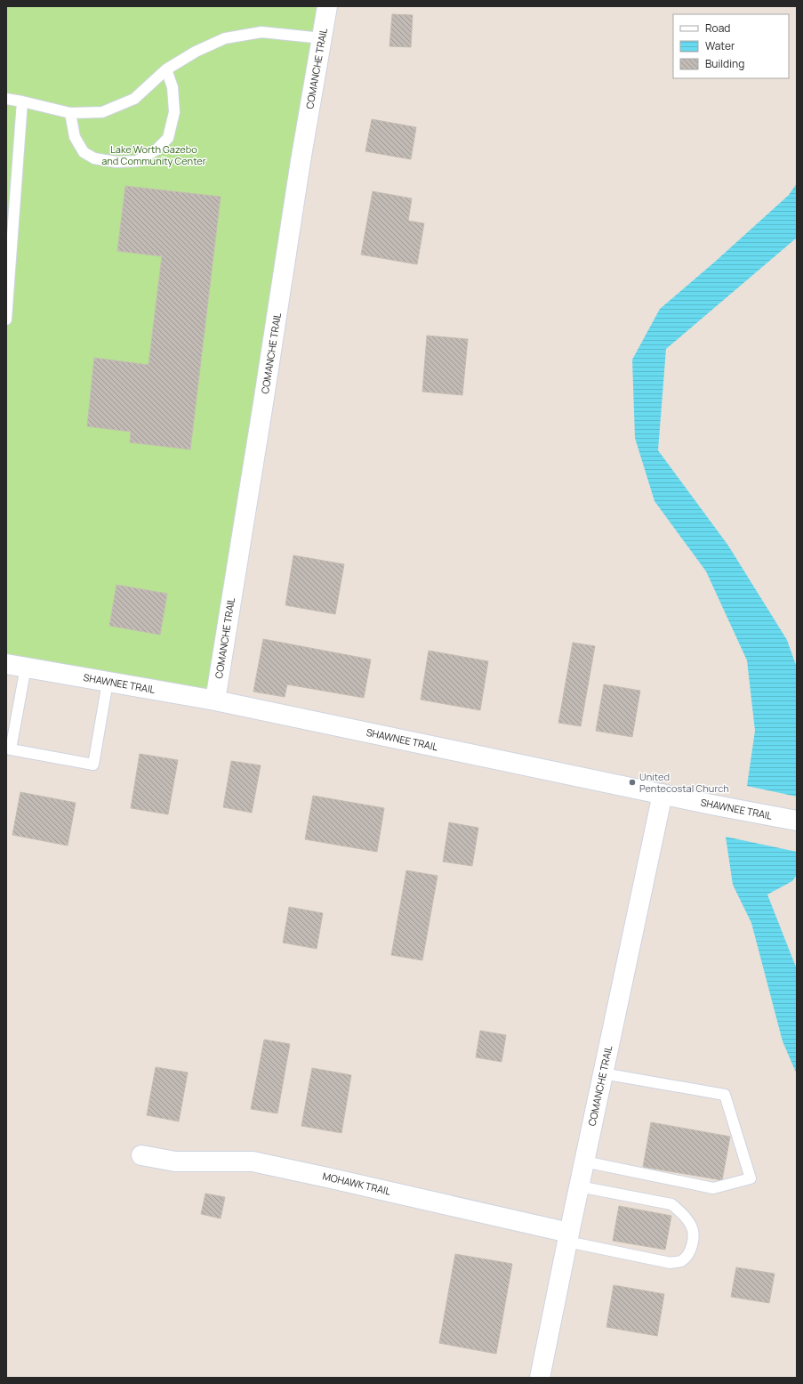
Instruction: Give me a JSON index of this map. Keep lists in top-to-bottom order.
{
  "streets": {
    "street": ["COMANCHE TRAIL", "SHAWNEE TRAIL", "MOHAWK TRAIL"]
  },
  "crossings": [
    ["COMANCHE TRAIL", "SHAWNEE TRAIL"],
    ["COMANCHE TRAIL", "MOHAWK TRAIL"]
  ],
  "parks": ["Lake Worth Gazebo and Community Center"],
  "places": ["United Pentecostal Church"],
  "legend": ["Road", "Water", "Building"]
}
